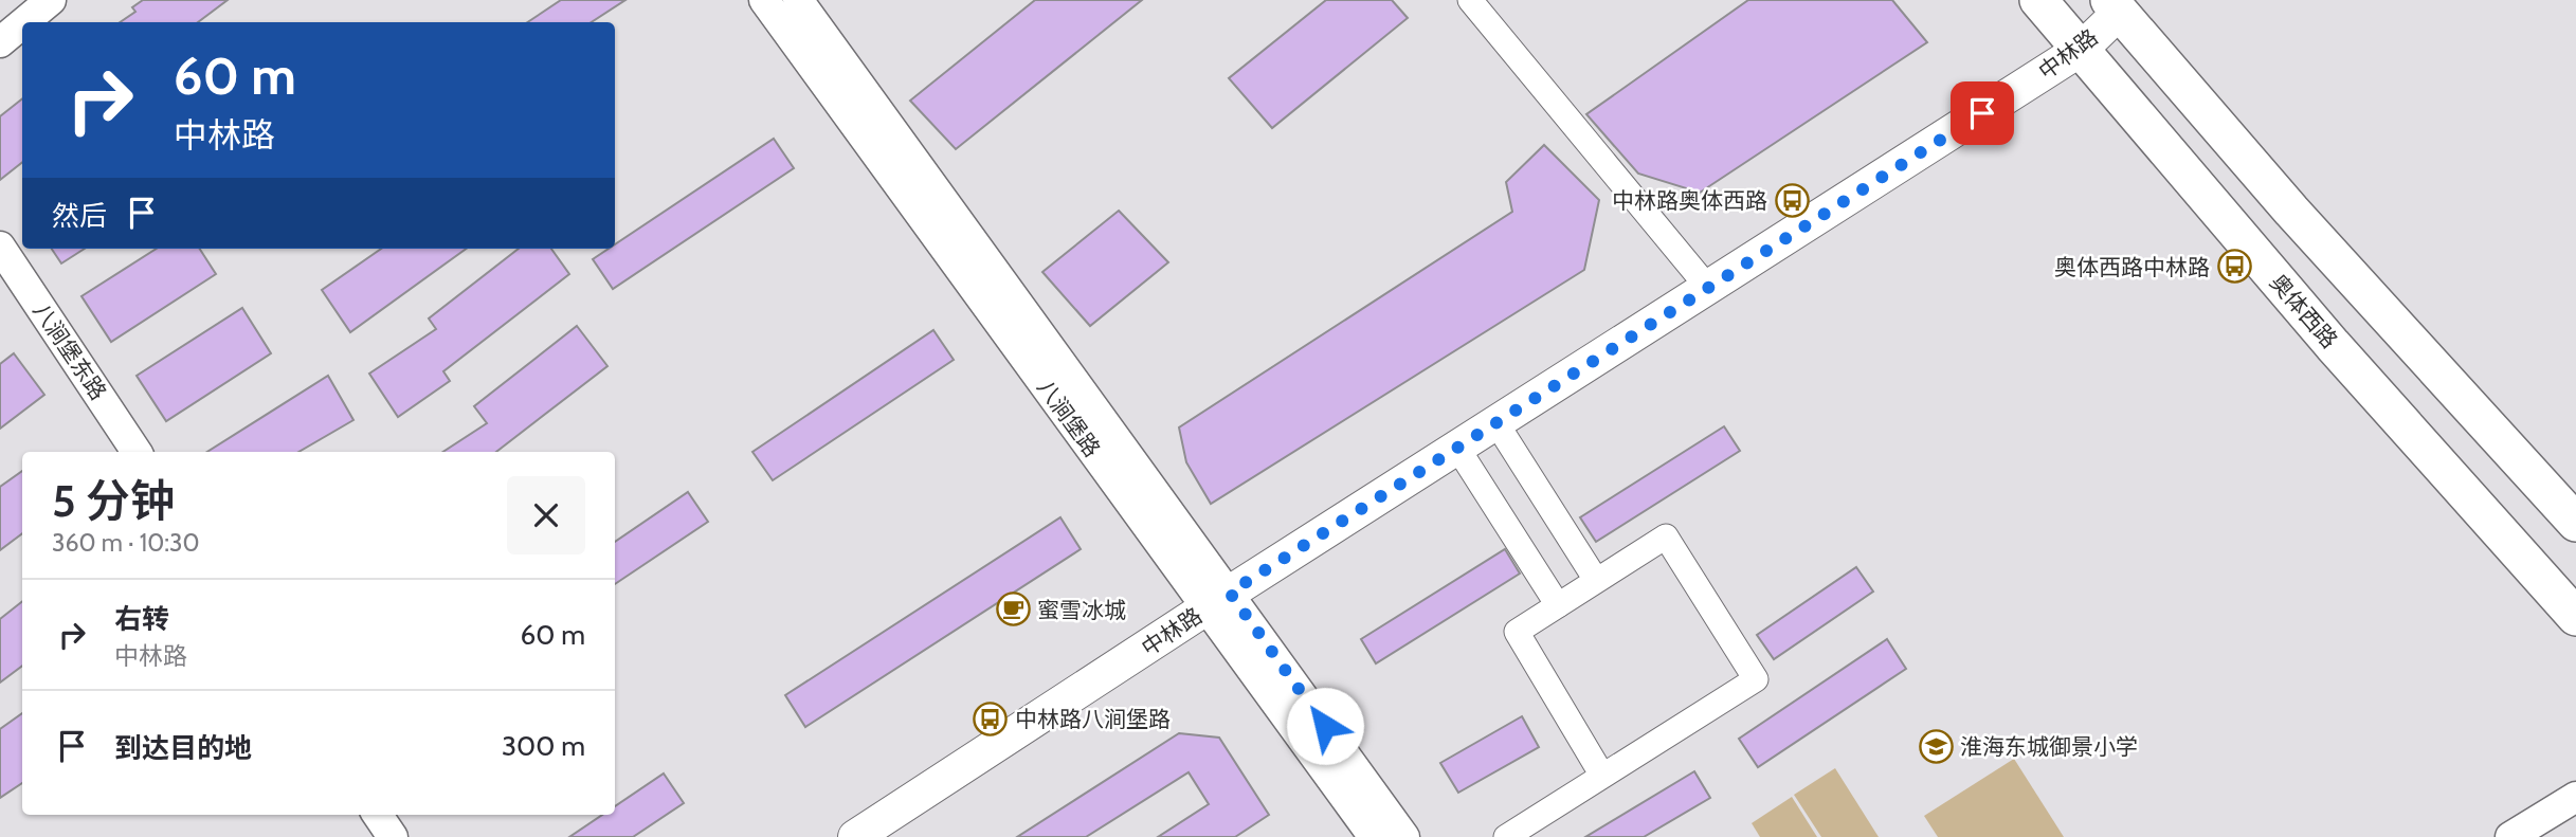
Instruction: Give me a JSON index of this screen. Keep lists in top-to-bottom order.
{
  "streets": {
    "main road": ["中林路", "奥体西路"],
    "street": ["八涧堡东路", "八涧堡路"]
  },
  "crossings": [
    ["中林路", "奥体西路"],
    ["中林路", "八涧堡路"]
  ],
  "places": {
    "bus stop": ["中林路奥体西路", "奥体西路中林路", "中林路八涧堡路"],
    "cafe": ["蜜雪冰城"],
    "school or university": ["淮海东城御景小学"]
  },
  "page": {
    "turn": ["60 m", "中林路"],
    "then": "然后",
    "heading": ["5 分钟", "360 m · 10:30"],
    "list": [
      {
        "name": "右转",
        "note": "中林路",
        "value": "60 m"
      },
      {
        "name": "到达目的地",
        "value": "300 m"
      }
    ]
  }
}
